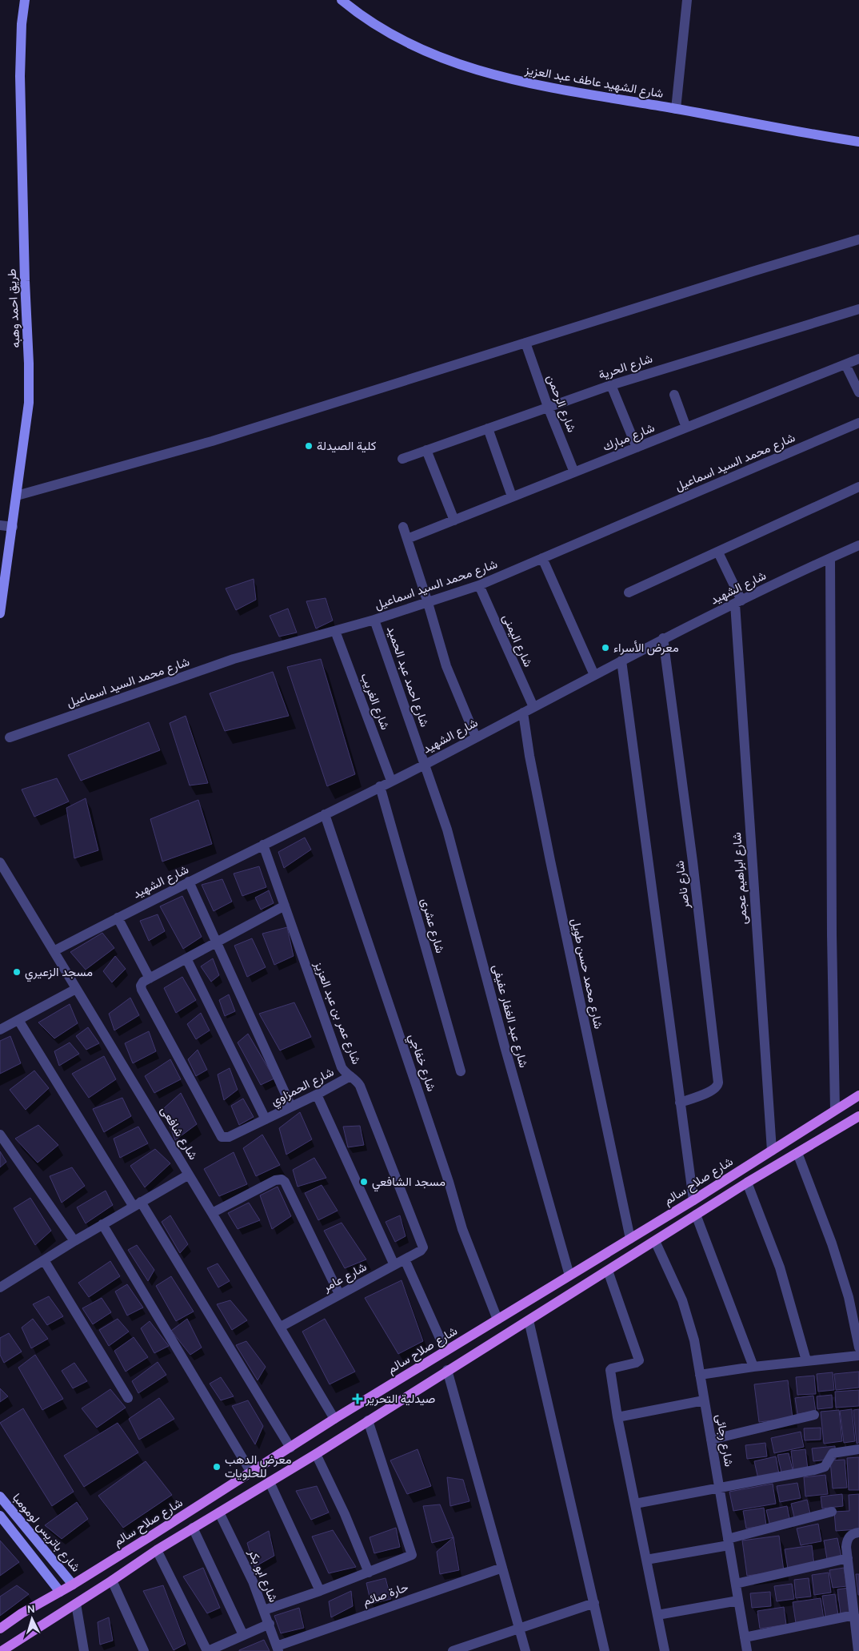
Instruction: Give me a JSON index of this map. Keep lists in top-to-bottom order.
{
  "streets": {
    "main road": ["شارع صلاح سالم"],
    "street": [
      "شارع الشهيد عاطف عبد العزيز",
      "طريق احمد وهبه",
      "شارع الحرية",
      "شارع الرحمن",
      "شارع مبارك",
      "شارع محمد السيد اسماعيل",
      "شارع الشهيد",
      "شارع اليمنى",
      "شارع احمد عبد الحميد",
      "شارع الغريب",
      "شارع ابراهيم عجمى",
      "شارع ناصر",
      "شارع عشرى",
      "شارع محمد حسن طويل",
      "شارع عمر بن عبد العزيز",
      "شارع عبد الغفار عفيفى",
      "شارع خفاجي",
      "شارع الحمزاوي",
      "شارع شافعى",
      "شارع عامر",
      "شارع رجائى",
      "شارع باتريس لومومبا",
      "شارع ابو بكر",
      "حارة صائم"
    ]
  },
  "crossings": [
    ["شارع الحرية", "شارع الرحمن"],
    ["شارع الرحمن", "شارع مبارك"],
    ["شارع محمد السيد اسماعيل", "شارع اليمنى"],
    ["شارع محمد السيد اسماعيل", "شارع احمد عبد الحميد"],
    ["شارع محمد السيد اسماعيل", "شارع الغريب"],
    ["شارع الشهيد", "شارع اليمنى"],
    ["شارع الشهيد", "شارع احمد عبد الحميد"],
    ["شارع الشهيد", "شارع الغريب"],
    ["شارع الشهيد", "شارع ابراهيم عجمى"],
    ["شارع الشهيد", "شارع ناصر"],
    ["شارع الشهيد", "شارع عشرى"],
    ["شارع الشهيد", "شارع محمد حسن طويل"],
    ["شارع الشهيد", "شارع عمر بن عبد العزيز"],
    ["شارع الشهيد", "شارع عبد الغفار عفيفى"],
    ["شارع الشهيد", "شارع خفاجي"],
    ["شارع الشهيد", "شارع شافعى"],
    ["شارع احمد عبد الحميد", "شارع عبد الغفار عفيفى"],
    ["شارع ابراهيم عجمى", "شارع صلاح سالم"],
    ["شارع محمد حسن طويل", "شارع صلاح سالم"],
    ["شارع عمر بن عبد العزيز", "شارع الحمزاوي"],
    ["شارع عمر بن عبد العزيز", "شارع عامر"],
    ["شارع عبد الغفار عفيفى", "شارع صلاح سالم"],
    ["شارع خفاجي", "شارع صلاح سالم"],
    ["شارع شافعى", "شارع صلاح سالم"],
    ["شارع شافعى", "شارع عامر"],
    ["شارع صلاح سالم", "شارع باتريس لومومبا"],
    ["شارع ابو بكر", "حارة صائم"]
  ],
  "places": {
    "other": [
      "كلية الصيدلة",
      "معرض الأسراء",
      "مسجد الزعيري",
      "مسجد الشافعي",
      "معرض الدهب للحلويات"
    ],
    "health": ["صيدلية التحرير"]
  },
  "north": "top"
}
